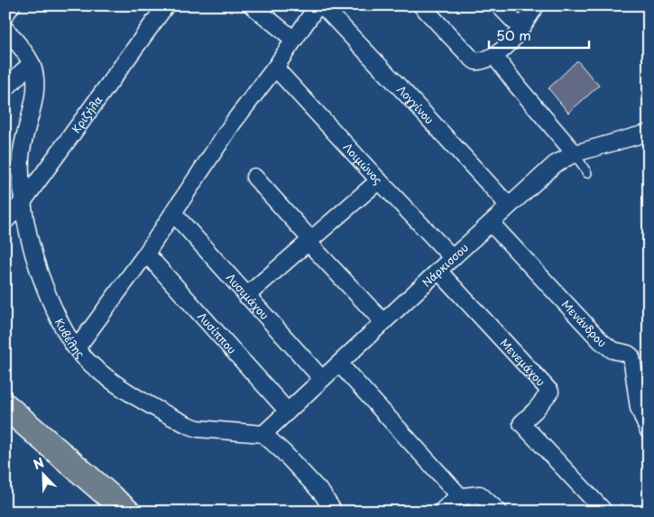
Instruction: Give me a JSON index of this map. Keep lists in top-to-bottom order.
{
  "streets": {
    "street": [
      "Λογγίνου",
      "Κριζήλα",
      "Λοιμώνος",
      "Νάρκισσου",
      "Λυσιμάχου",
      "Μενάνδρου",
      "Λυσίππου",
      "Κυβέλης",
      "Μενεμάχου"
    ]
  },
  "crossings": [
    ["Λογγίνου", "Νάρκισσου"],
    ["Κριζήλα", "Κυβέλης"],
    ["Λοιμώνος", "Νάρκισσου"],
    ["Νάρκισσου", "Λυσιμάχου"],
    ["Νάρκισσου", "Μενάνδρου"],
    ["Νάρκισσου", "Λυσίππου"],
    ["Νάρκισσου", "Κυβέλης"],
    ["Νάρκισσου", "Μενεμάχου"]
  ],
  "scale_bar": "50 m",
  "north": "top left"
}
